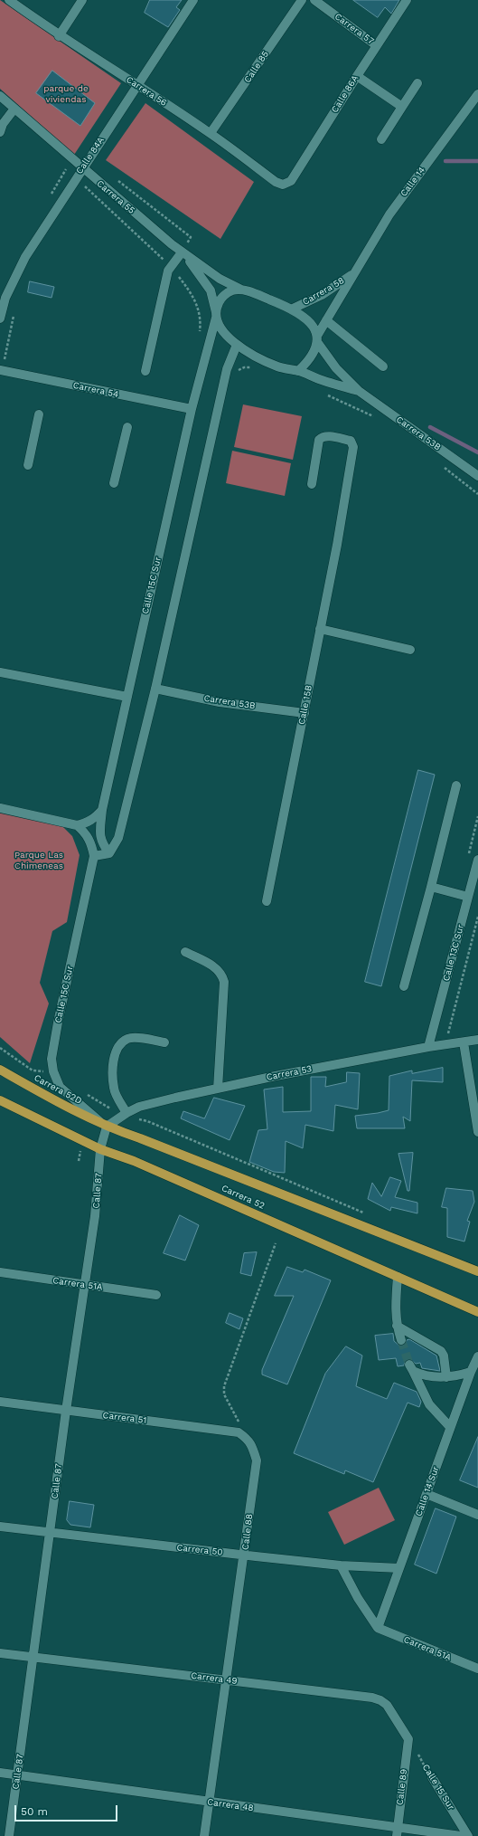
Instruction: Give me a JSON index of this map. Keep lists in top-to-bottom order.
{
  "streets": {
    "main road": ["Carrera 52D", "Carrera 52"],
    "street": [
      "Carrera 57",
      "Calle 85",
      "Carrera 56",
      "Calle 86A",
      "Calle 84A",
      "Calle 14",
      "Carrera 55",
      "Carrera 58",
      "Carrera 54",
      "Carrera 53B",
      "Calle 15C Sur",
      "Calle 15B",
      "Calle 13C Sur",
      "Carrera 53",
      "Calle 87",
      "Carrera 51A",
      "Carrera 51",
      "Calle 14 Sur",
      "Calle 88",
      "Carrera 50",
      "Carrera 49",
      "Calle 89",
      "Calle 15 Sur",
      "Carrera 48"
    ]
  },
  "crossings": [
    ["Carrera 57", "Calle 86A"],
    ["Calle 85", "Carrera 56"],
    ["Carrera 56", "Calle 86A"],
    ["Carrera 56", "Calle 84A"],
    ["Calle 84A", "Carrera 55"],
    ["Calle 14", "Carrera 58"],
    ["Carrera 55", "Carrera 58"],
    ["Carrera 55", "Carrera 53B"],
    ["Carrera 55", "Calle 15C Sur"],
    ["Carrera 58", "Carrera 53B"],
    ["Carrera 54", "Calle 15C Sur"],
    ["Carrera 53B", "Calle 15C Sur"],
    ["Carrera 53B", "Calle 15B"],
    ["Calle 15C Sur", "Carrera 53"],
    ["Calle 15C Sur", "Carrera 52D"],
    ["Calle 15C Sur", "Calle 87"],
    ["Calle 15C Sur", "Carrera 52"],
    ["Calle 13C Sur", "Carrera 53"],
    ["Carrera 53", "Carrera 52D"],
    ["Carrera 53", "Calle 87"],
    ["Carrera 53", "Carrera 52"],
    ["Carrera 52D", "Calle 87"],
    ["Carrera 52D", "Carrera 52"],
    ["Calle 87", "Carrera 52"],
    ["Calle 87", "Carrera 51A"],
    ["Calle 87", "Carrera 51"],
    ["Calle 87", "Carrera 50"],
    ["Calle 87", "Carrera 49"],
    ["Calle 87", "Carrera 48"],
    ["Carrera 51A", "Calle 14 Sur"],
    ["Carrera 51", "Calle 88"],
    ["Calle 14 Sur", "Carrera 50"],
    ["Calle 88", "Carrera 50"],
    ["Calle 88", "Carrera 49"],
    ["Calle 88", "Carrera 48"],
    ["Carrera 49", "Calle 89"],
    ["Carrera 49", "Calle 15 Sur"],
    ["Calle 89", "Calle 15 Sur"],
    ["Calle 89", "Carrera 48"]
  ],
  "parks": ["parque de viviendas", "Parque Las Chimeneas"],
  "scale_bar": "50 m"
}
